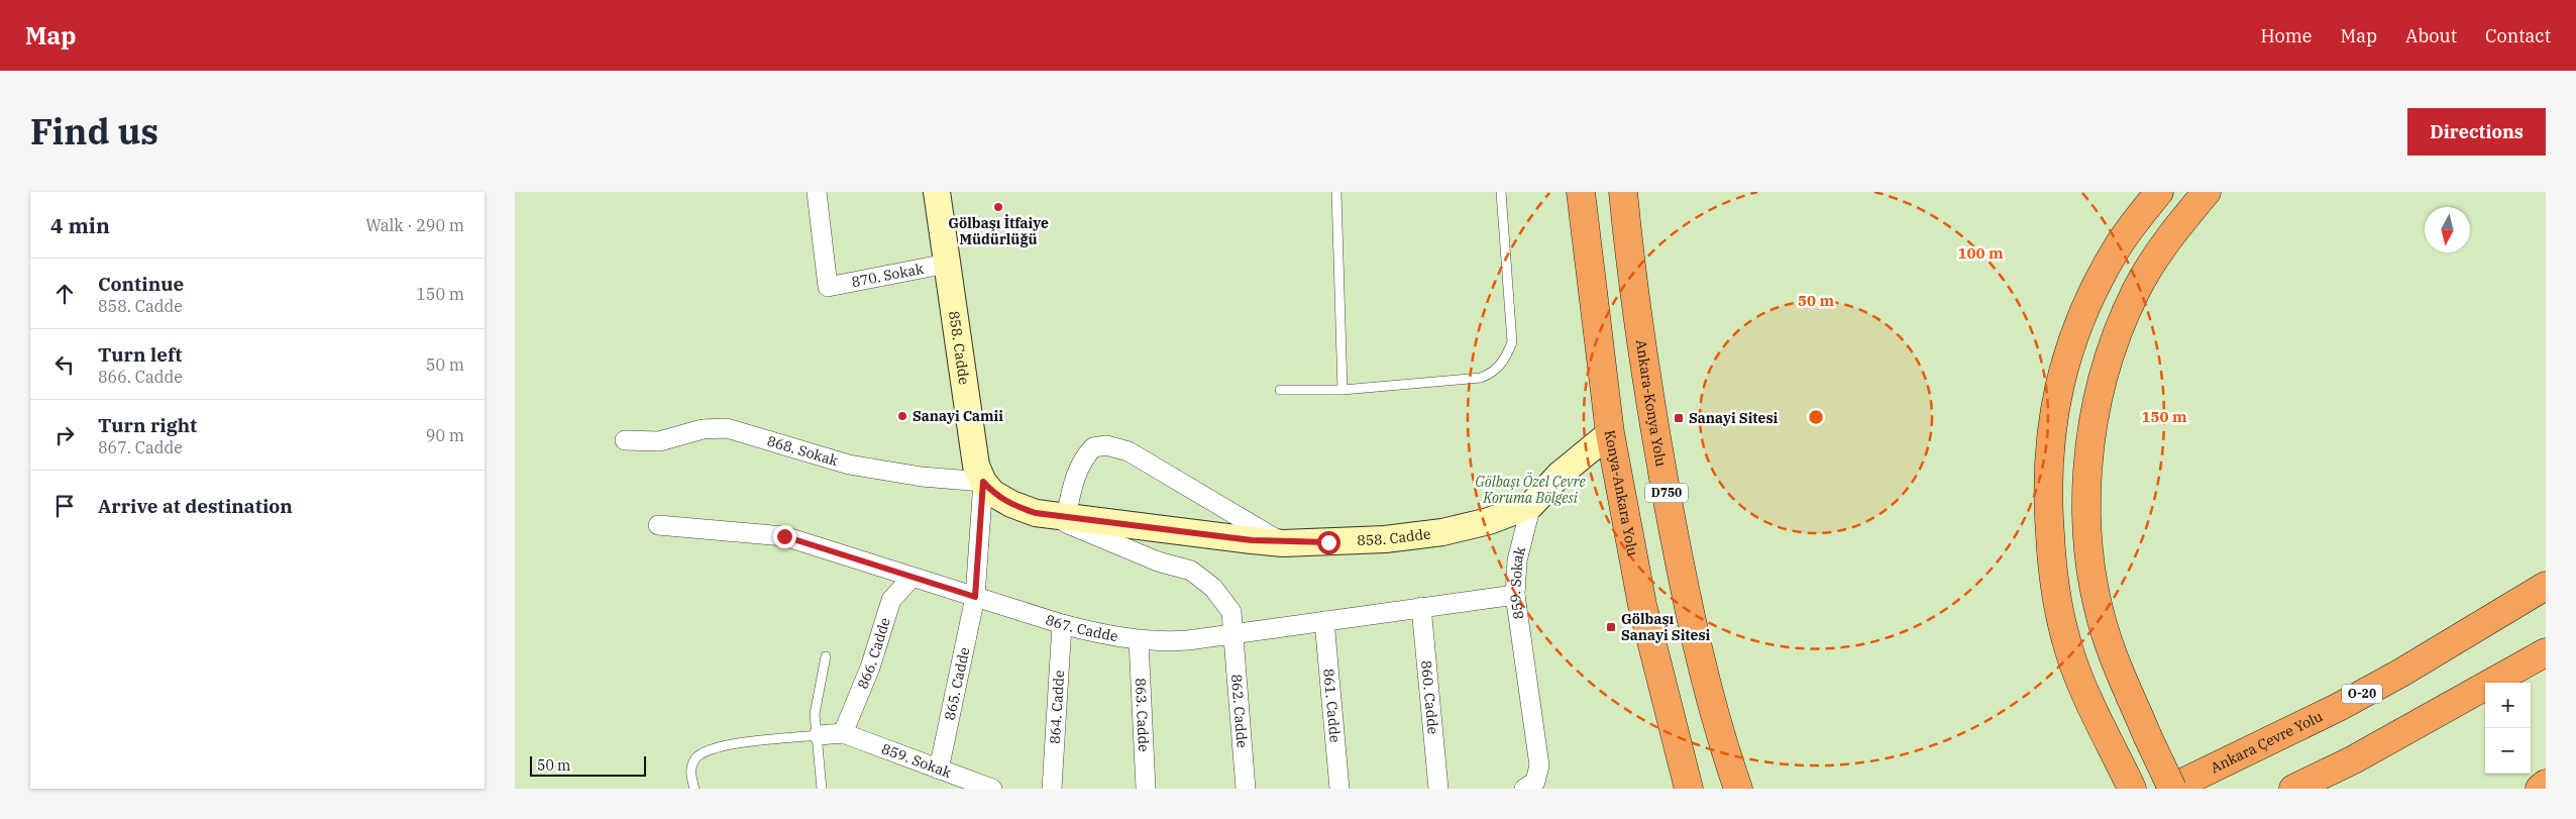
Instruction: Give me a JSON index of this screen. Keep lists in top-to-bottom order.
{
  "streets": {
    "highway": [
      "Ankara-Konya Yolu",
      "Konya-Ankara Yolu",
      "D750",
      "O-20",
      "Ankara Çevre Yolu"
    ],
    "street": [
      "870. Sokak",
      "858. Cadde",
      "868. Sokak",
      "859. Sokak",
      "867. Cadde",
      "866. Cadde",
      "865. Cadde",
      "860. Cadde",
      "861. Cadde",
      "864. Cadde",
      "862. Cadde",
      "863. Cadde"
    ]
  },
  "crossings": [
    ["870. Sokak", "858. Cadde"],
    ["858. Cadde", "868. Sokak"],
    ["858. Cadde", "859. Sokak"],
    ["858. Cadde", "862. Cadde"],
    ["Konya-Ankara Yolu", "859. Sokak"],
    ["859. Sokak", "867. Cadde"],
    ["859. Sokak", "866. Cadde"],
    ["859. Sokak", "865. Cadde"],
    ["867. Cadde", "866. Cadde"],
    ["867. Cadde", "865. Cadde"],
    ["867. Cadde", "860. Cadde"],
    ["867. Cadde", "861. Cadde"],
    ["867. Cadde", "864. Cadde"],
    ["867. Cadde", "862. Cadde"],
    ["867. Cadde", "863. Cadde"]
  ],
  "parks": ["Gölbaşı Özel Çevre Koruma Bölgesi"],
  "places": {
    "other": ["Gölbaşı İtfaiye Müdürlüğü", "Sanayi Camii"],
    "transit": ["Sanayi Sitesi", "Gölbaşı Sanayi Sitesi"]
  },
  "scale_bar": "50 m",
  "north": "bottom",
  "page": {
    "header": "Map",
    "nav": [
      "Home",
      "Map",
      "About",
      "Contact"
    ],
    "title": "Find us",
    "buttons": "Directions",
    "heading": ["4 min", "Walk · 290 m"],
    "list": [
      ["Continue", "858. Cadde", "150 m"],
      ["Turn left", "866. Cadde", "50 m"],
      ["Turn right", "867. Cadde", "90 m"],
      "Arrive at destination"
    ],
    "map_buttons": ["+", "−"],
    "scale": "50 m"
  },
  "rings": ["100 m", "50 m", "150 m"]
}
